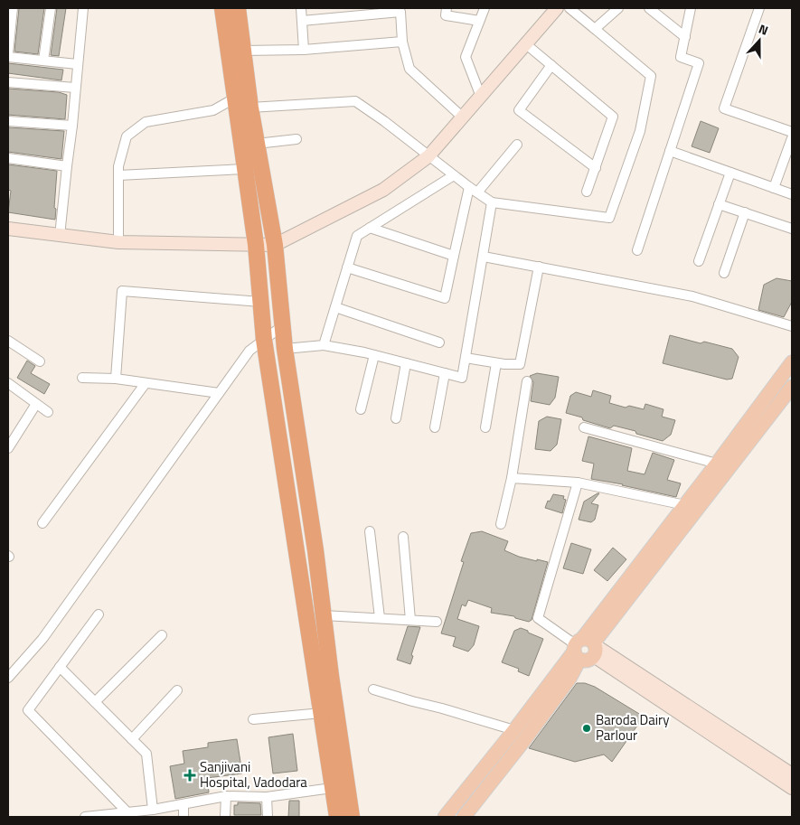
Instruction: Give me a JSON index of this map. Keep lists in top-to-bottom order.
{
  "places": {
    "other": ["Baroda Dairy Parlour"],
    "health": ["Sanjivani Hospital, Vadodara"]
  },
  "north": "top"
}
